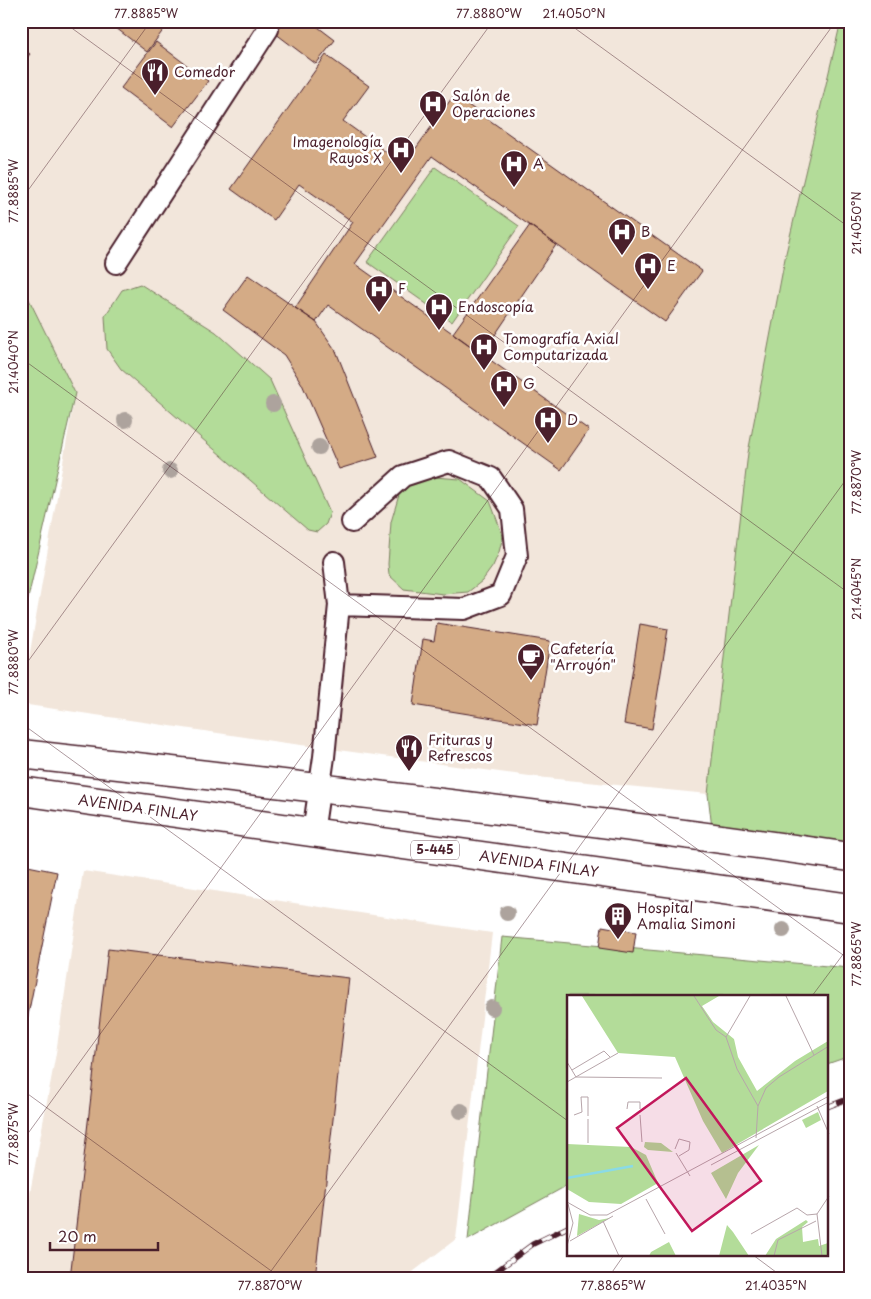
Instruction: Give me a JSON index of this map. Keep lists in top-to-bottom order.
{
  "streets": {
    "highway": ["AVENIDA FINLAY", "5-445"]
  },
  "places": {
    "restaurant": ["Comedor", "Frituras y Refrescos"],
    "hospital": [
      "Salón de Operaciones",
      "Imagenología Rayos X",
      "A",
      "B",
      "E",
      "F",
      "Endoscopía",
      "Tomografía Axial Computarizada",
      "G",
      "D"
    ],
    "cafe": ["Cafetería \"Arroyón\""],
    "building": ["Hospital Amalia Simoni"]
  },
  "scale_bar": "20 m",
  "coordinates": [
    "77.8885°W",
    "77.8880°W",
    "21.4050°N",
    "21.4040°N",
    "77.8870°W",
    "21.4045°N",
    "77.8865°W",
    "77.8875°W",
    "21.4035°N"
  ]
}
